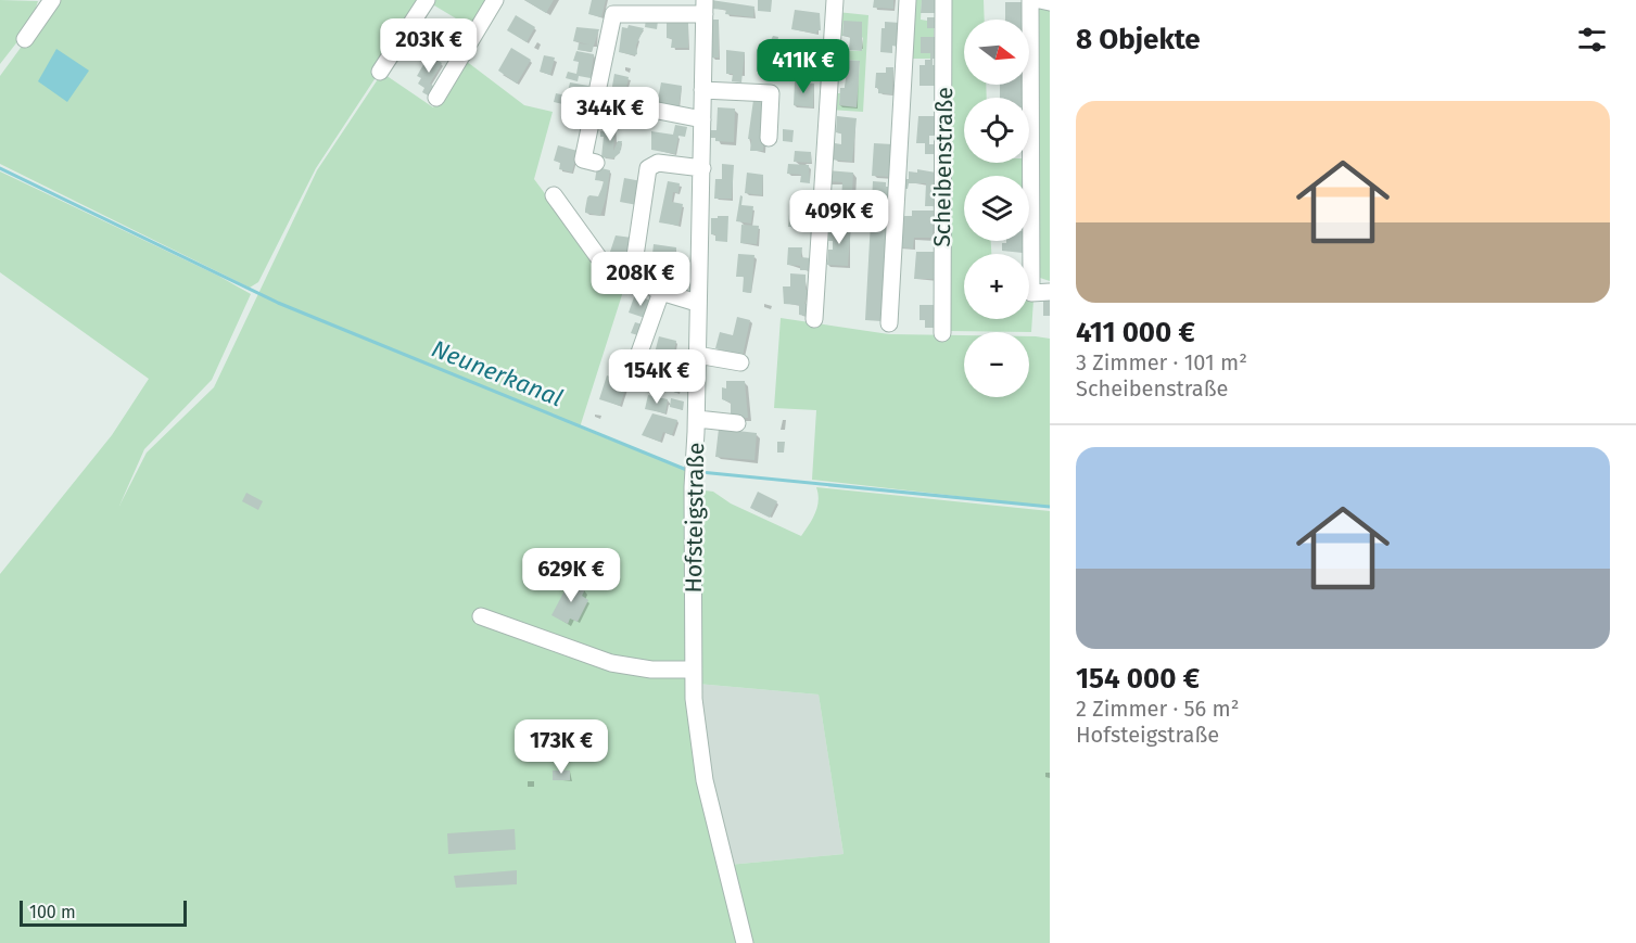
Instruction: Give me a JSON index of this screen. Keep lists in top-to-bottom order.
{
  "streets": {
    "street": ["Scheibenstraße", "Hofsteigstraße"]
  },
  "water": ["Neunerkanal"],
  "scale_bar": "100 m",
  "north": "right",
  "page": {
    "heading": "8 Objekte",
    "price": [
      "203K €",
      "411K €",
      "344K €",
      "409K €",
      "208K €",
      "154K €",
      "629K €",
      "173K €"
    ],
    "map_buttons": ["+", "−"],
    "list": [
      {
        "name": "411 000 €",
        "note": "3 Zimmer · 101 m² · Scheibenstraße"
      },
      {
        "name": "154 000 €",
        "note": "2 Zimmer · 56 m² · Hofsteigstraße"
      }
    ],
    "scale": "100 m"
  }
}
